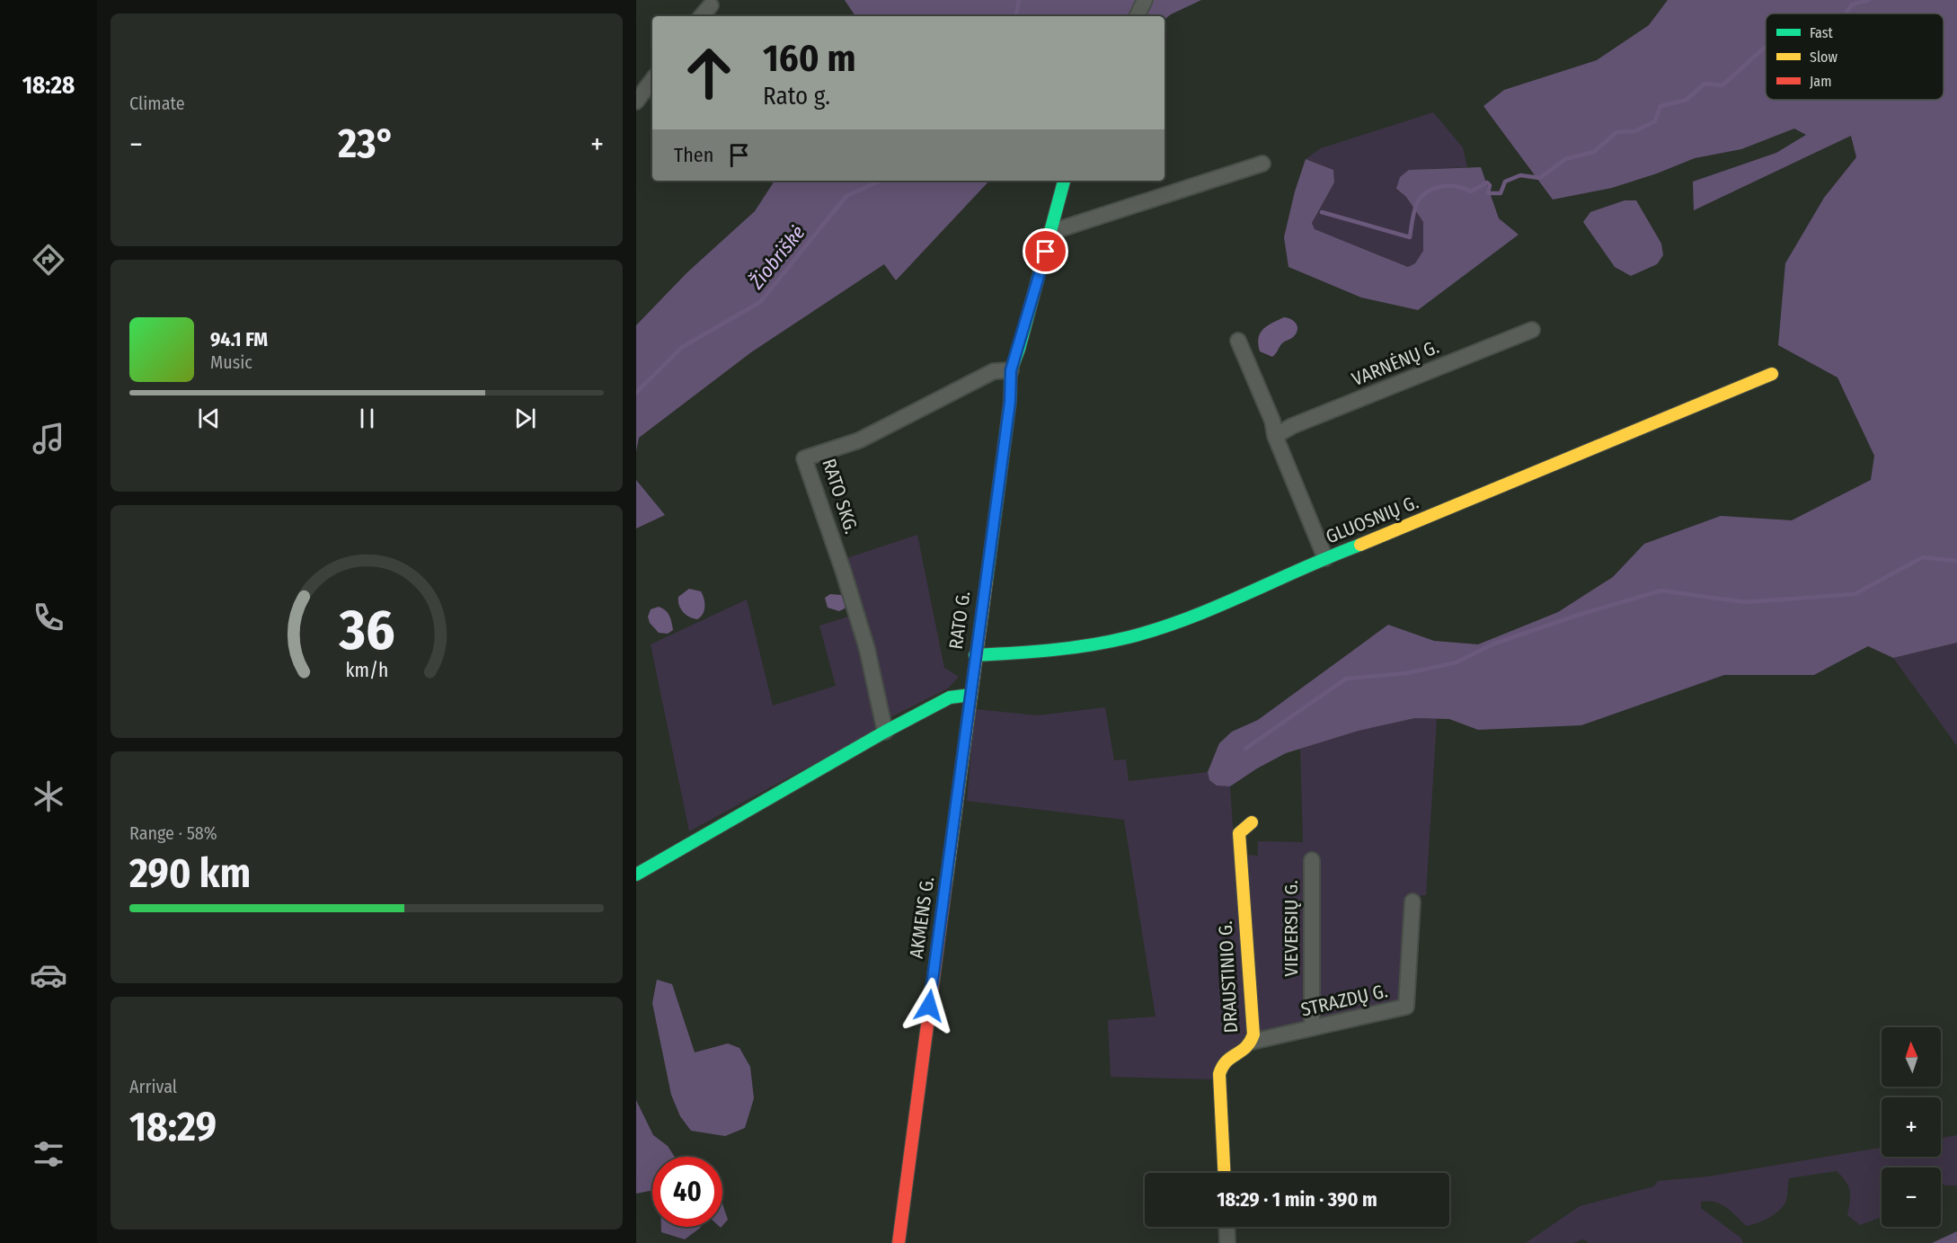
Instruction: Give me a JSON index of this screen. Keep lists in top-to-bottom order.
{
  "streets": {
    "street": [
      "VARNĖNŲ G.",
      "RATO SKG.",
      "GLUOSNIŲ G.",
      "RATO G.",
      "AKMENS G.",
      "VIEVERSIŲ G.",
      "DRAUSTINIO G.",
      "STRAZDŲ G."
    ]
  },
  "crossings": [
    ["RATO SKG.", "RATO G."],
    ["GLUOSNIŲ G.", "RATO G."],
    ["RATO G.", "AKMENS G."],
    ["VIEVERSIŲ G.", "STRAZDŲ G."],
    ["DRAUSTINIO G.", "STRAZDŲ G."]
  ],
  "water": ["Žiobriškė"],
  "legend": ["Fast", "Slow", "Jam"],
  "north": "top",
  "page": {
    "tabs": "18:28",
    "tile": [
      "Climate",
      ["Range · 58%", "290 km"],
      ["Arrival", "18:29"]
    ],
    "turn": ["160 m", "Rato g."],
    "heat": ["−", "23°", "+"],
    "then": "Then",
    "song": ["94.1 FM", "Music"],
    "map_buttons": ["+", "−"],
    "limit": "40",
    "trip": "18:29 · 1 min · 390 m",
    "gauge": ["36", "km/h"]
  }
}
